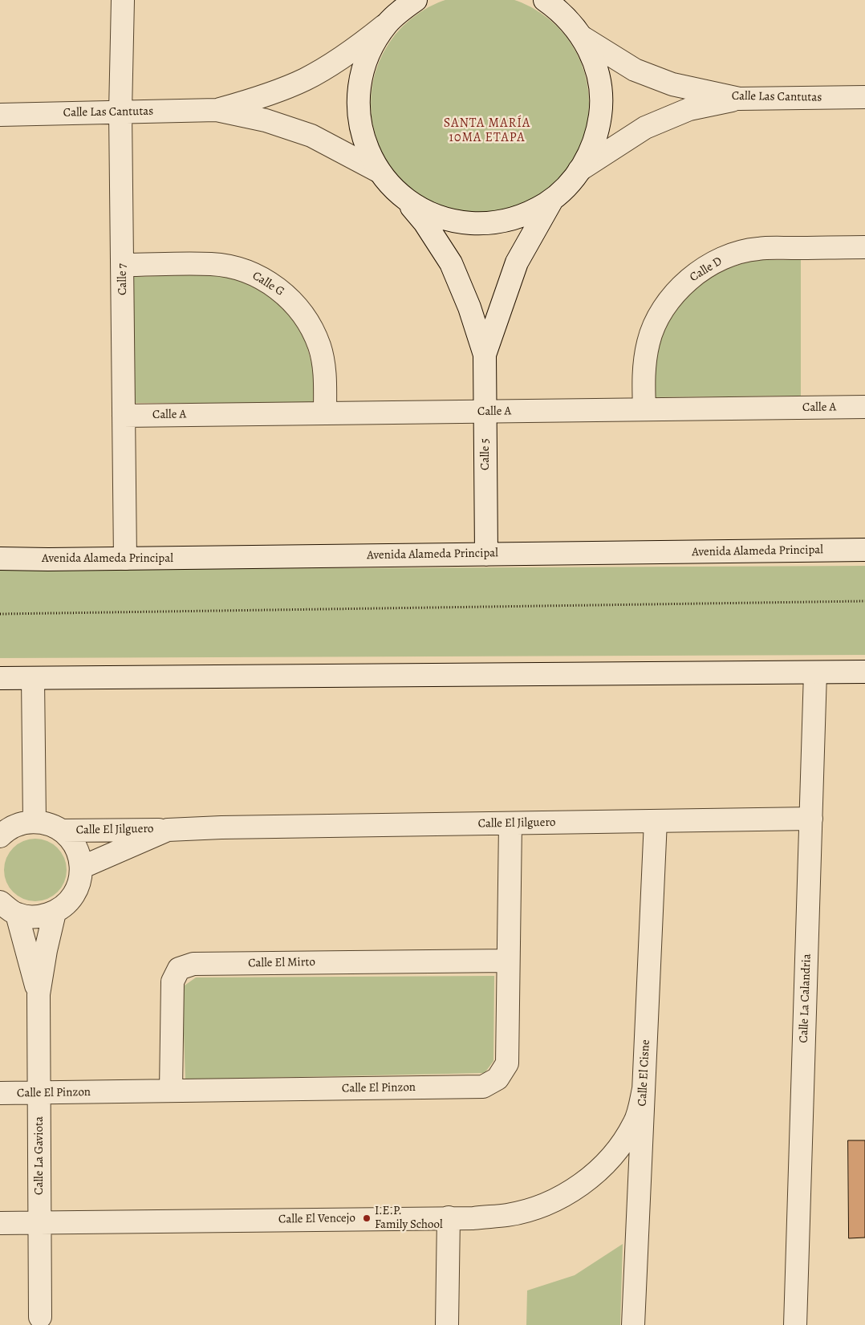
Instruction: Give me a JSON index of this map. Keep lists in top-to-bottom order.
{
  "streets": {
    "street": [
      "Calle Las Cantutas",
      "Calle D",
      "Calle 7",
      "Calle G",
      "Calle A",
      "Calle 5",
      "Avenida Alameda Principal",
      "Calle El Jilguero",
      "Calle El Mirto",
      "Calle La Calandria",
      "Calle El Cisne",
      "Calle El Pinzon",
      "Calle La Gaviota",
      "Calle El Vencejo"
    ]
  },
  "crossings": [
    ["Calle Las Cantutas", "Calle 7"],
    ["Calle D", "Calle A"],
    ["Calle 7", "Calle G"],
    ["Calle 7", "Calle A"],
    ["Calle 7", "Avenida Alameda Principal"],
    ["Calle G", "Calle A"],
    ["Calle A", "Calle 5"],
    ["Calle 5", "Avenida Alameda Principal"],
    ["Calle El Jilguero", "Calle La Calandria"],
    ["Calle El Jilguero", "Calle El Cisne"],
    ["Calle El Jilguero", "Calle El Pinzon"],
    ["Calle El Mirto", "Calle El Pinzon"],
    ["Calle El Cisne", "Calle El Vencejo"],
    ["Calle El Pinzon", "Calle La Gaviota"],
    ["Calle La Gaviota", "Calle El Vencejo"]
  ],
  "districts": ["SANTA MARÍA 10MA ETAPA"],
  "places": ["I.E.P. Family School"]
}
